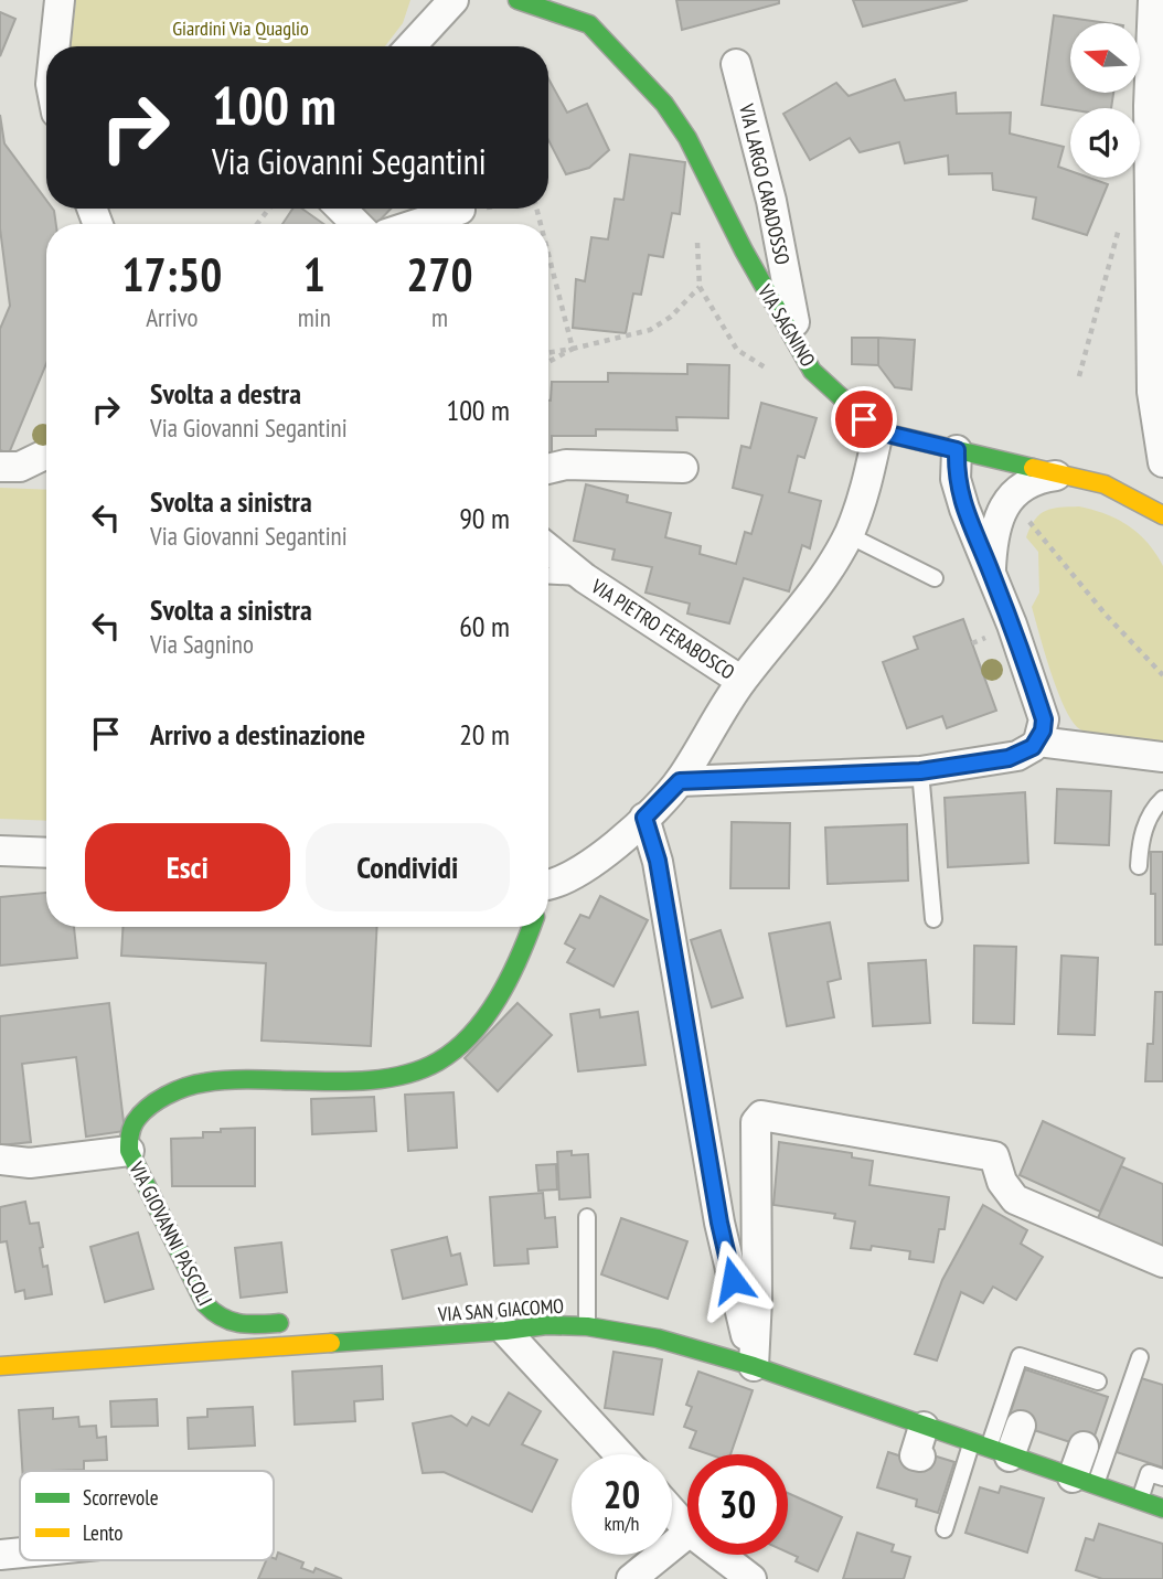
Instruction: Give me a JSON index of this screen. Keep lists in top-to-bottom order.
{
  "streets": {
    "street": [
      "VIA LARGO CARADOSSO",
      "VIA SAGNINO",
      "VIA PIETRO FERABOSCO",
      "VIA GIOVANNI PASCOLI",
      "VIA SAN GIACOMO"
    ]
  },
  "crossings": [
    ["VIA LARGO CARADOSSO", "VIA SAGNINO"],
    ["VIA SAGNINO", "VIA PIETRO FERABOSCO"]
  ],
  "parks": ["Giardini Via Quaglio"],
  "legend": ["Scorrevole", "Lento"],
  "north": "left",
  "page": {
    "turn": ["100 m", "Via Giovanni Segantini"],
    "eta": [
      "17:50",
      "Arrivo",
      "1",
      "min",
      "270",
      "m"
    ],
    "list": [
      {
        "name": "Svolta a destra",
        "note": "Via Giovanni Segantini",
        "value": "100 m"
      },
      {
        "name": "Svolta a sinistra",
        "note": "Via Giovanni Segantini",
        "value": "90 m"
      },
      {
        "name": "Svolta a sinistra",
        "note": "Via Sagnino",
        "value": "60 m"
      },
      {
        "name": "Arrivo a destinazione",
        "value": "20 m"
      }
    ],
    "buttons": ["Esci", "Condividi"],
    "speed": "20 km/h",
    "limit": "30"
  }
}
